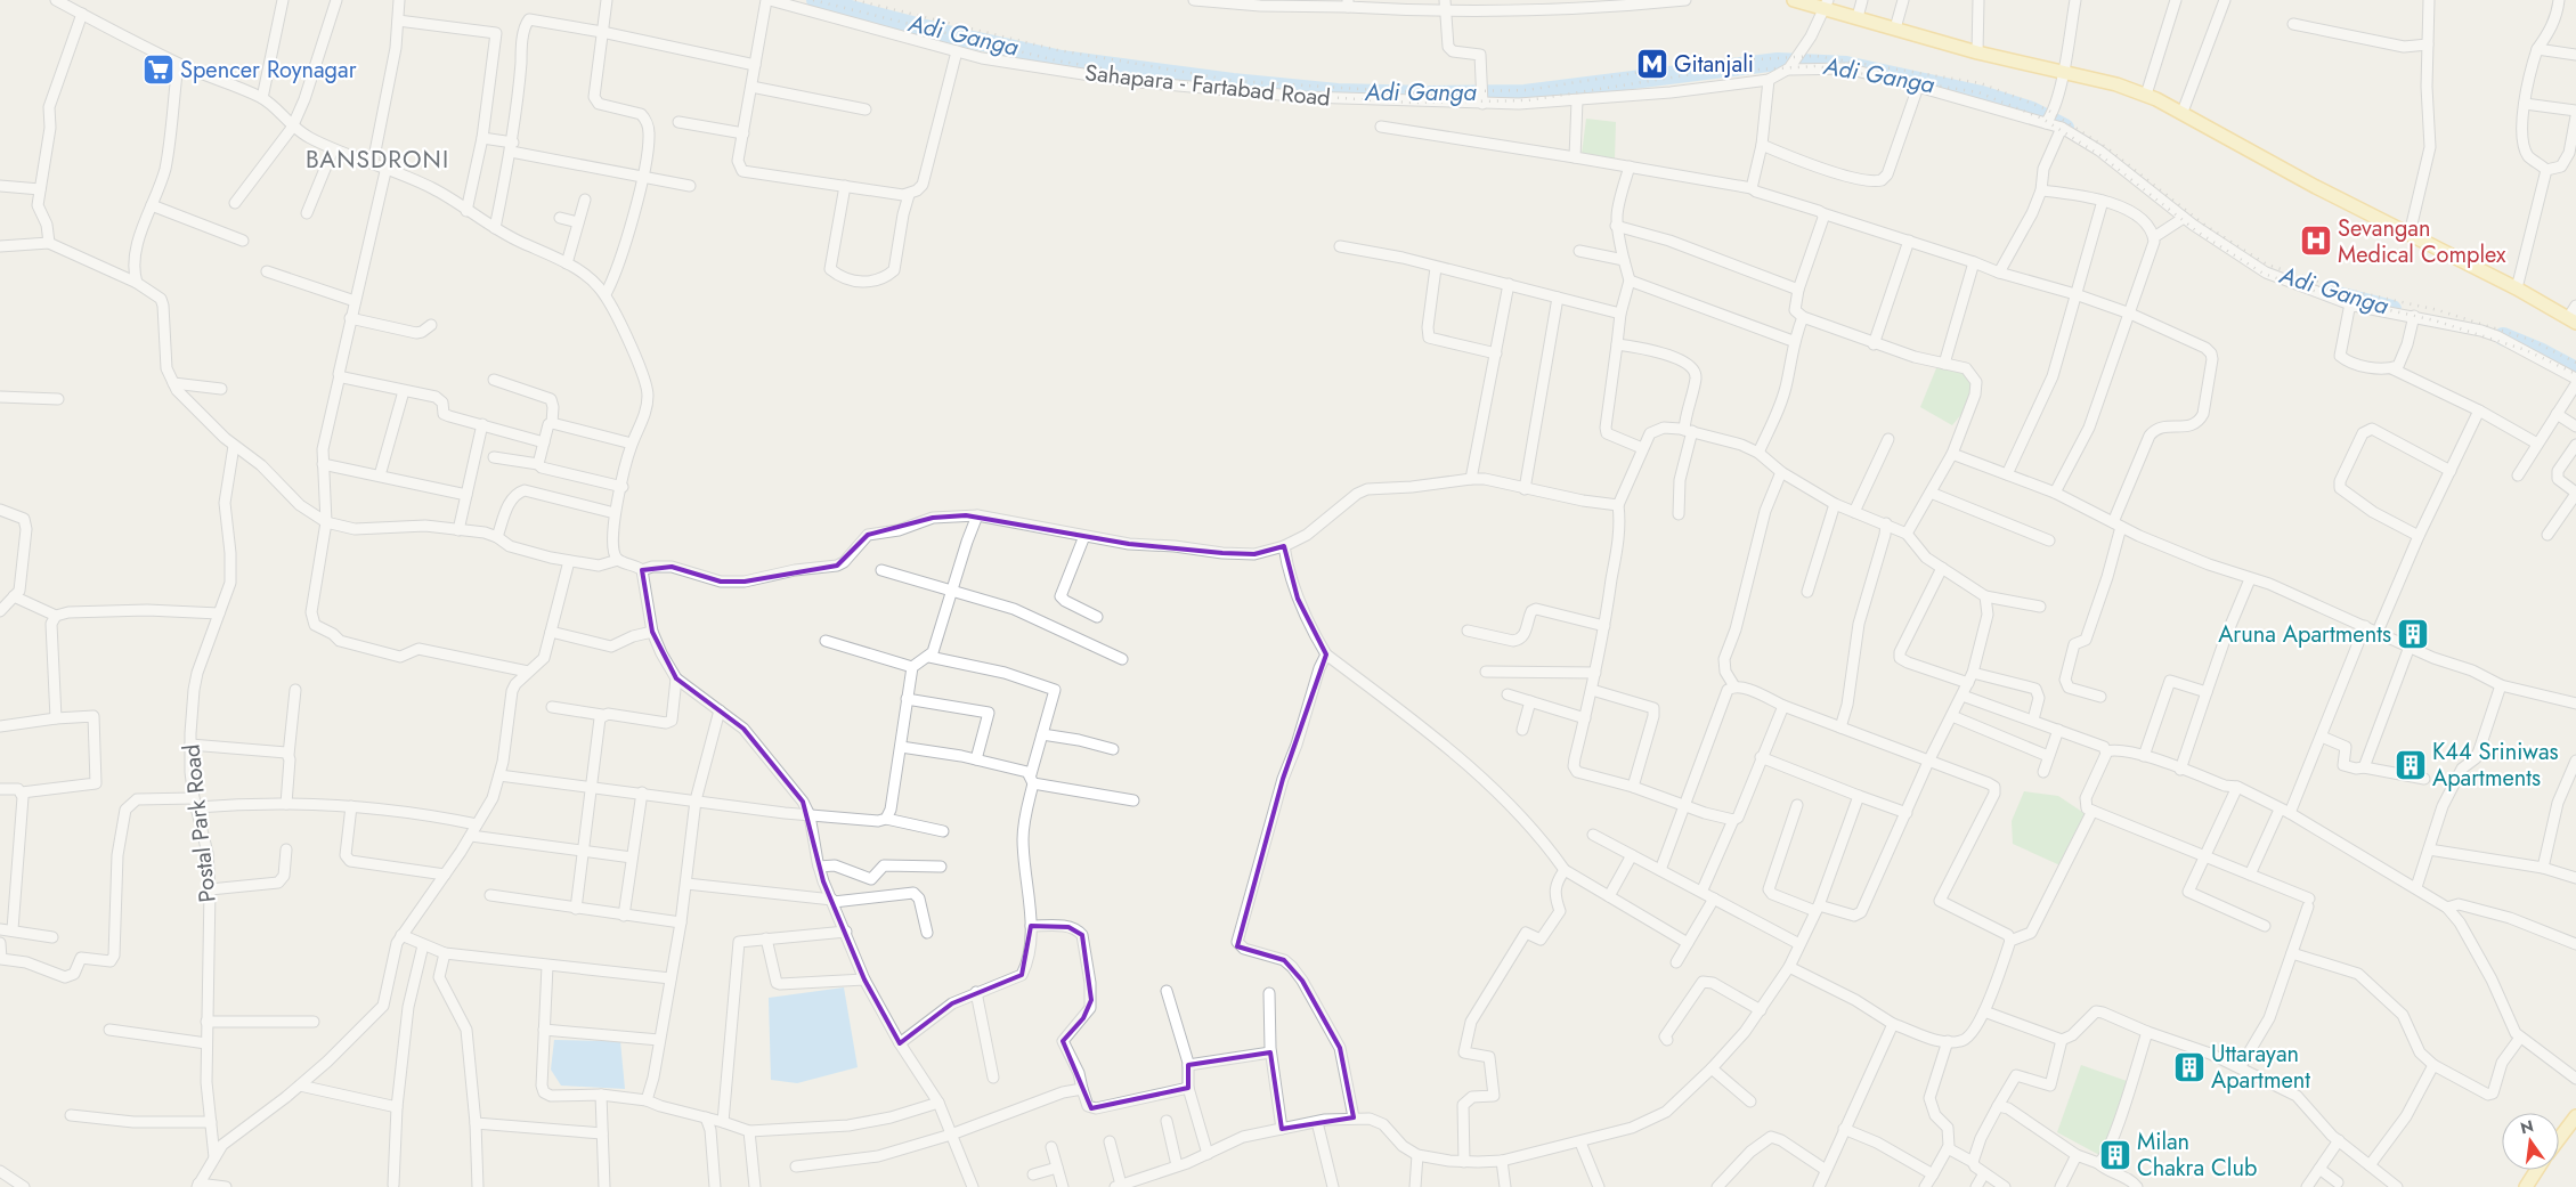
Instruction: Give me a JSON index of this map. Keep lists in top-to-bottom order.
{
  "streets": {
    "street": ["Sahapara - Fartabad Road", "Postal Park Road"]
  },
  "districts": ["BANSDRONI"],
  "water": ["Adi Ganga"],
  "places": {
    "metro station": ["Gitanjali"],
    "supermarket": ["Spencer Roynagar"],
    "hospital": ["Sevangan Medical Complex"],
    "building": [
      "Aruna Apartments",
      "K44 Sriniwas Apartments",
      "Uttarayan Apartment",
      "Milan Chakra Club"
    ]
  },
  "north": "top"
}
